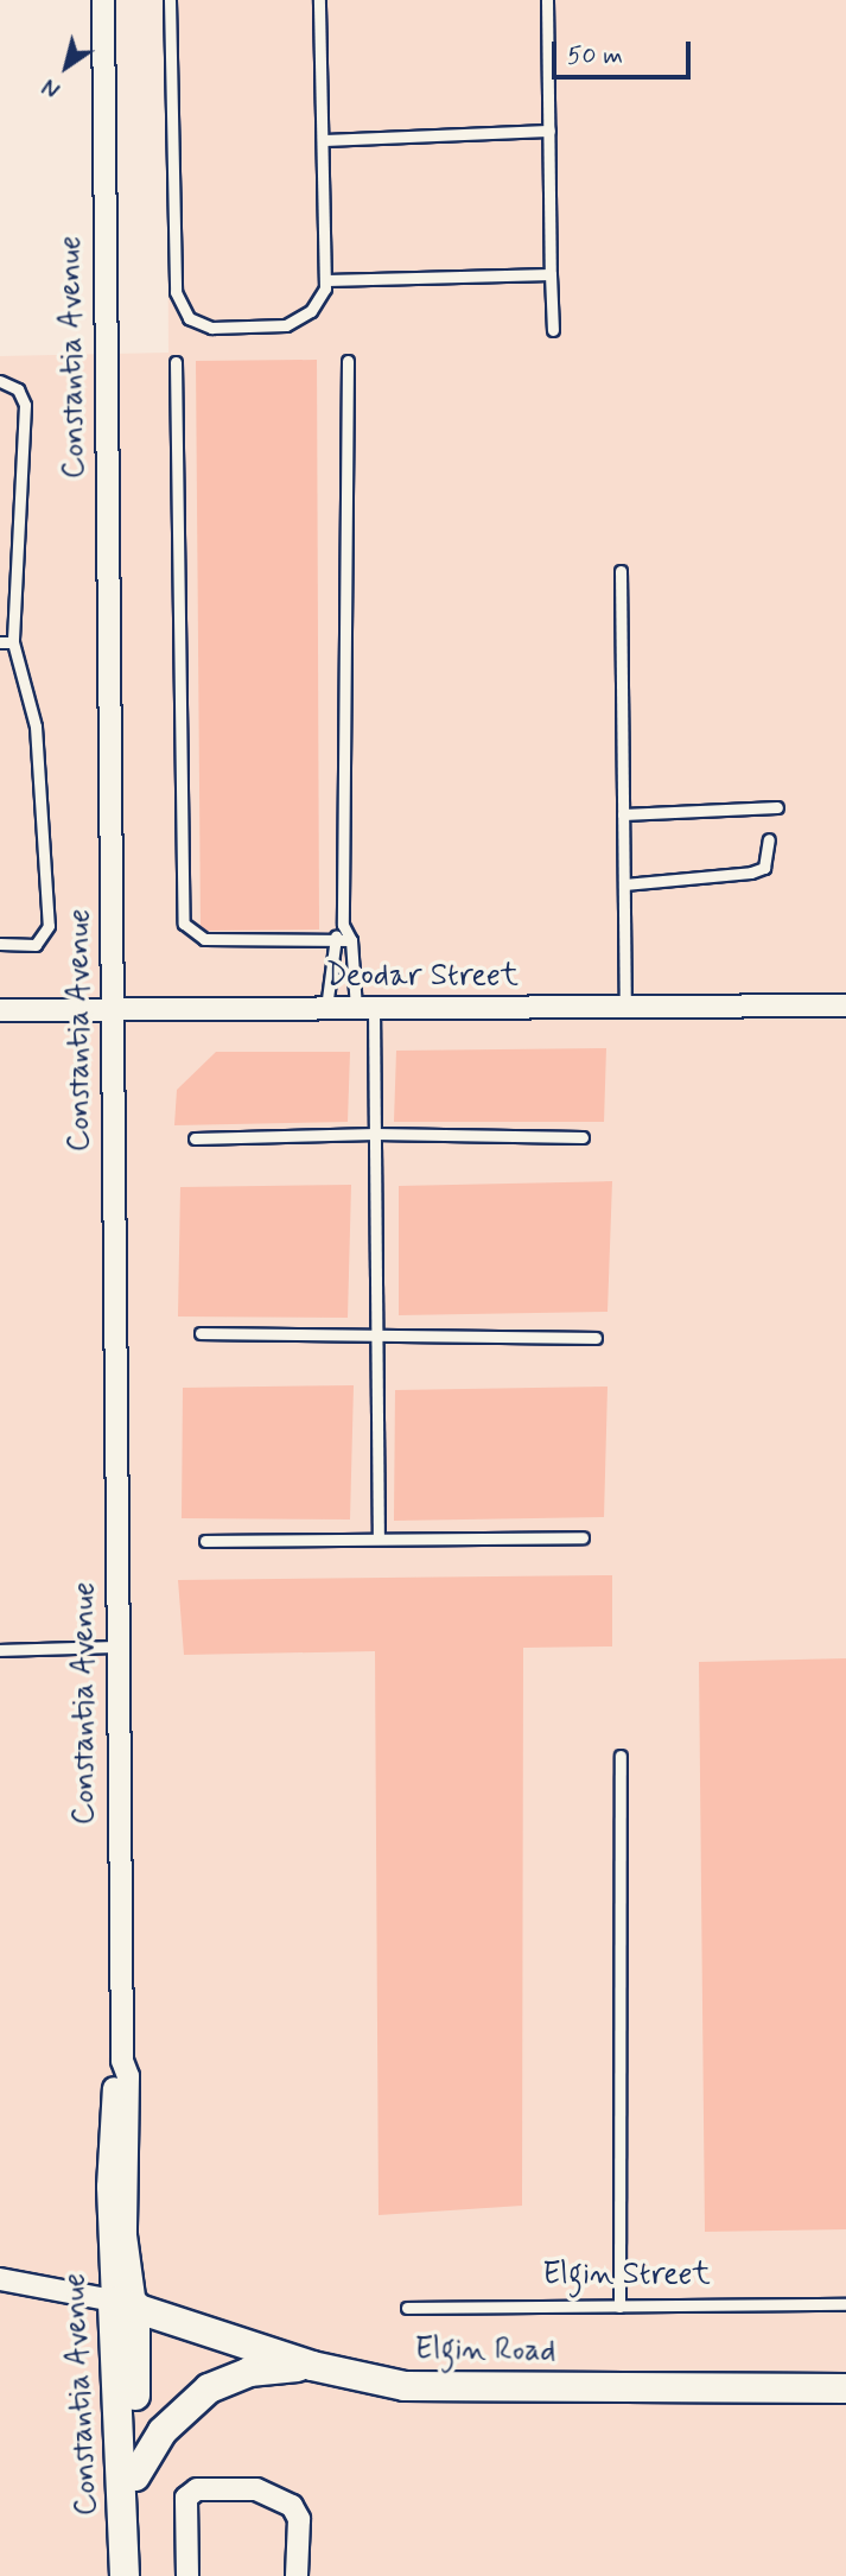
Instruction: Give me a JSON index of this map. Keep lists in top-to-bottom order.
{
  "streets": {
    "street": ["Constantia Avenue", "Deodar Street", "Elgin Road"],
    "lane": ["Elgin Street"]
  },
  "crossings": [
    ["Constantia Avenue", "Deodar Street"],
    ["Constantia Avenue", "Elgin Road"]
  ],
  "scale_bar": "50 m",
  "north": "bottom left"
}
